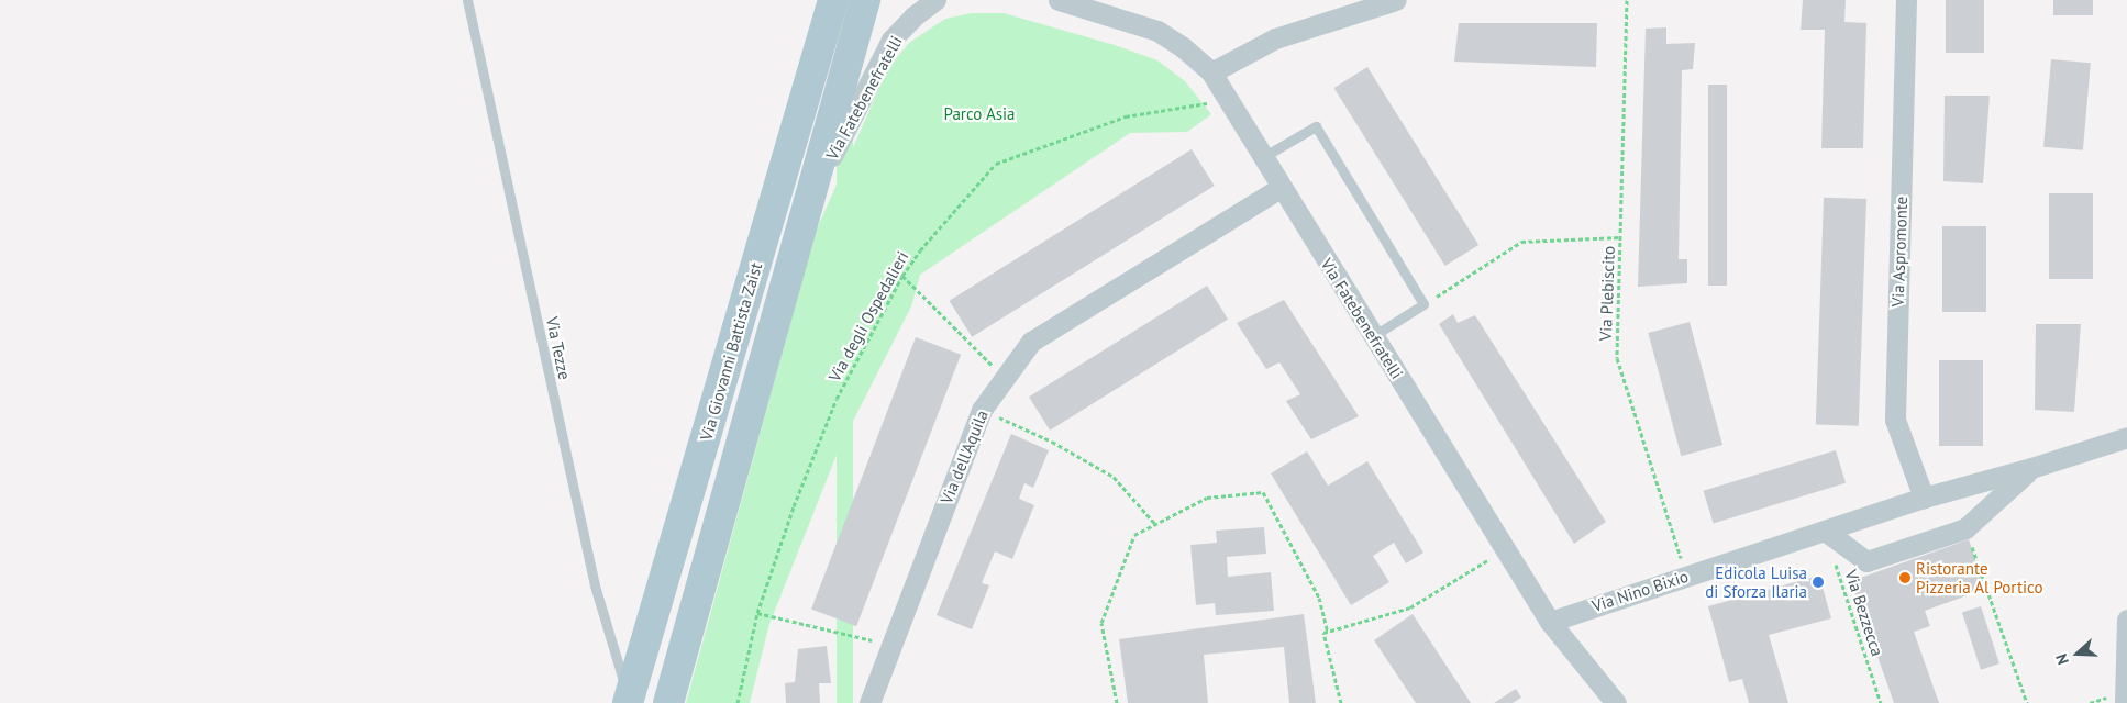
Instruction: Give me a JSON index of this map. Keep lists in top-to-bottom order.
{
  "streets": {
    "main road": ["Via Giovanni Battista Zaist"],
    "street": [
      "Via Fatebenefratelli",
      "Via Aspromonte",
      "Via dell'Aquila",
      "Via Nino Bixio"
    ],
    "lane": ["Via Tezze"],
    "path": ["Via Plebiscito", "Via degli Ospedalieri", "Via Bezzecca"]
  },
  "crossings": [
    ["Via Fatebenefratelli", "Via degli Ospedalieri"],
    ["Via Fatebenefratelli", "Via Giovanni Battista Zaist"],
    ["Via Fatebenefratelli", "Via dell'Aquila"],
    ["Via Fatebenefratelli", "Via Nino Bixio"],
    ["Via Aspromonte", "Via Nino Bixio"],
    ["Via Plebiscito", "Via Nino Bixio"],
    ["Via Tezze", "Via Giovanni Battista Zaist"],
    ["Via Nino Bixio", "Via Bezzecca"]
  ],
  "parks": ["Parco Asia"],
  "places": ["Ristorante Pizzeria Al Portico", "Edicola Luisa di Sforza Ilaria"],
  "north": "left"
}
